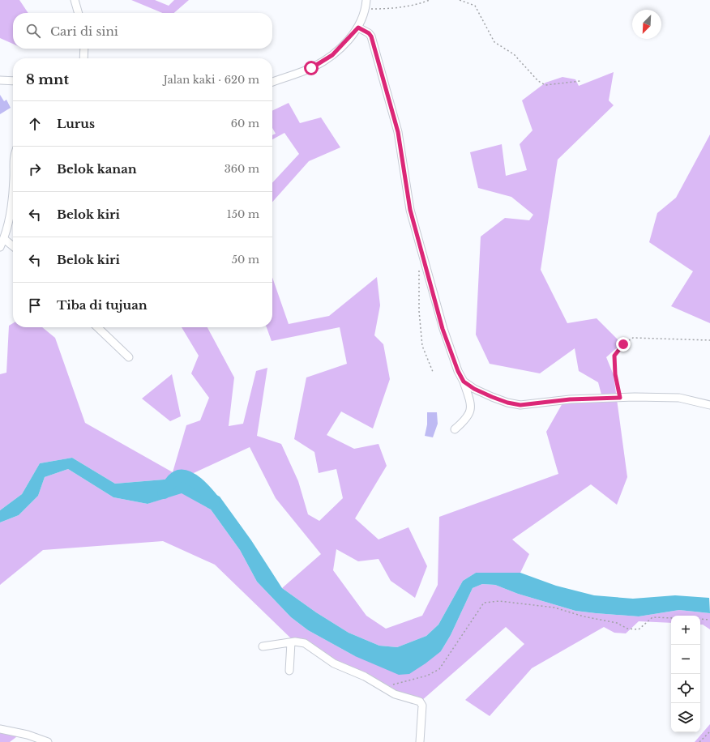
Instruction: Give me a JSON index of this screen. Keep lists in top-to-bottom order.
{
  "north": "bottom left",
  "page": {
    "search": "Cari di sini",
    "heading": ["8 mnt", "Jalan kaki · 620 m"],
    "list": [
      ["Lurus", "60 m"],
      ["Belok kanan", "360 m"],
      ["Belok kiri", "150 m"],
      ["Belok kiri", "50 m"],
      "Tiba di tujuan"
    ],
    "map_buttons": ["+", "−"]
  }
}
